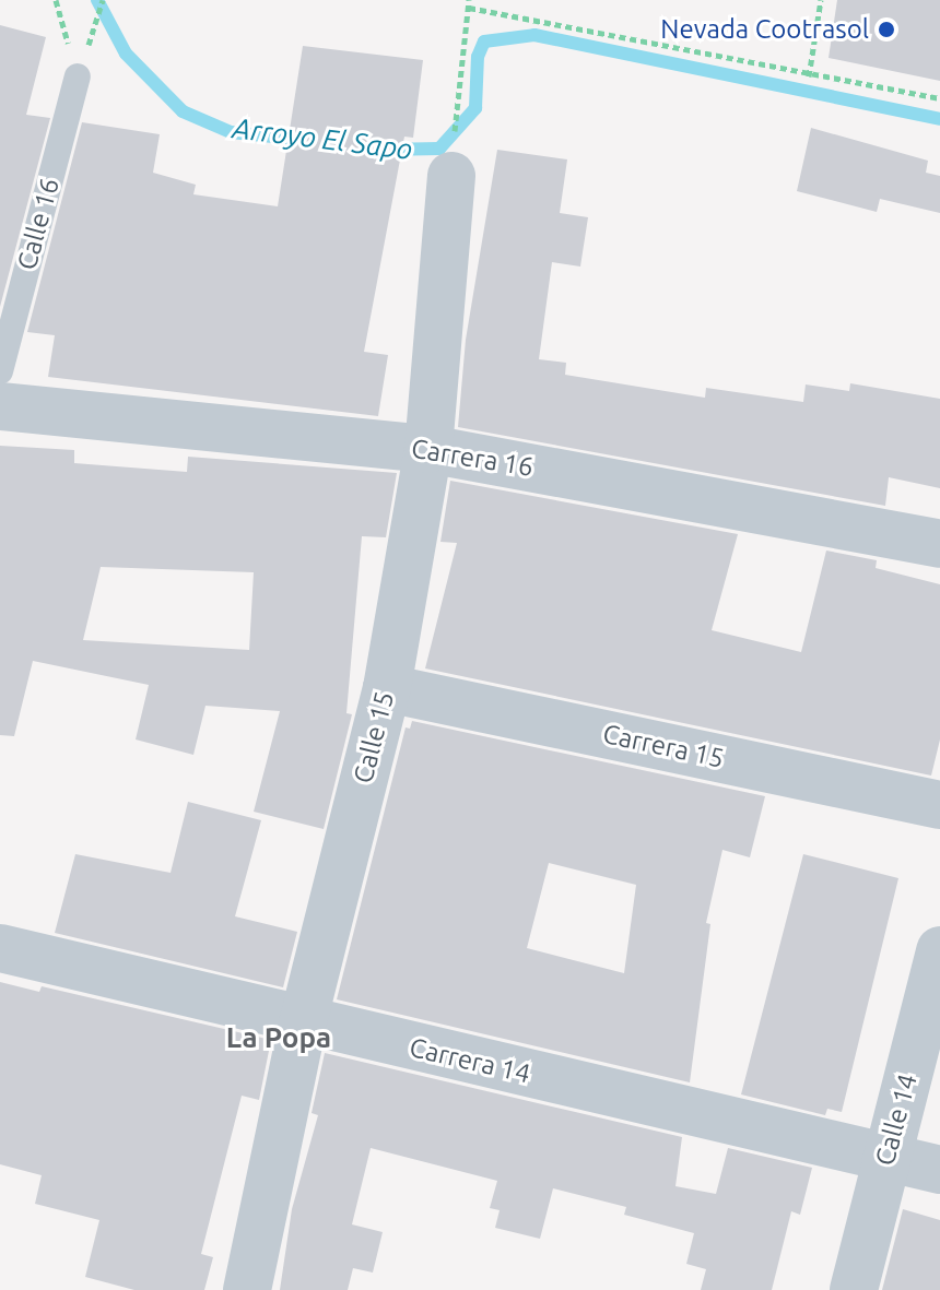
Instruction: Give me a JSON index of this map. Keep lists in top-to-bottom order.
{
  "streets": {
    "street": [
      "Carrera 16",
      "Calle 15",
      "Carrera 15",
      "Carrera 14",
      "Calle 14"
    ],
    "lane": ["Calle 16"]
  },
  "crossings": [
    ["Carrera 16", "Calle 15"],
    ["Calle 15", "Carrera 15"],
    ["Calle 15", "Carrera 14"],
    ["Carrera 14", "Calle 14"]
  ],
  "districts": ["La Popa"],
  "water": ["Arroyo El Sapo"],
  "places": ["Nevada Cootrasol"]
}
